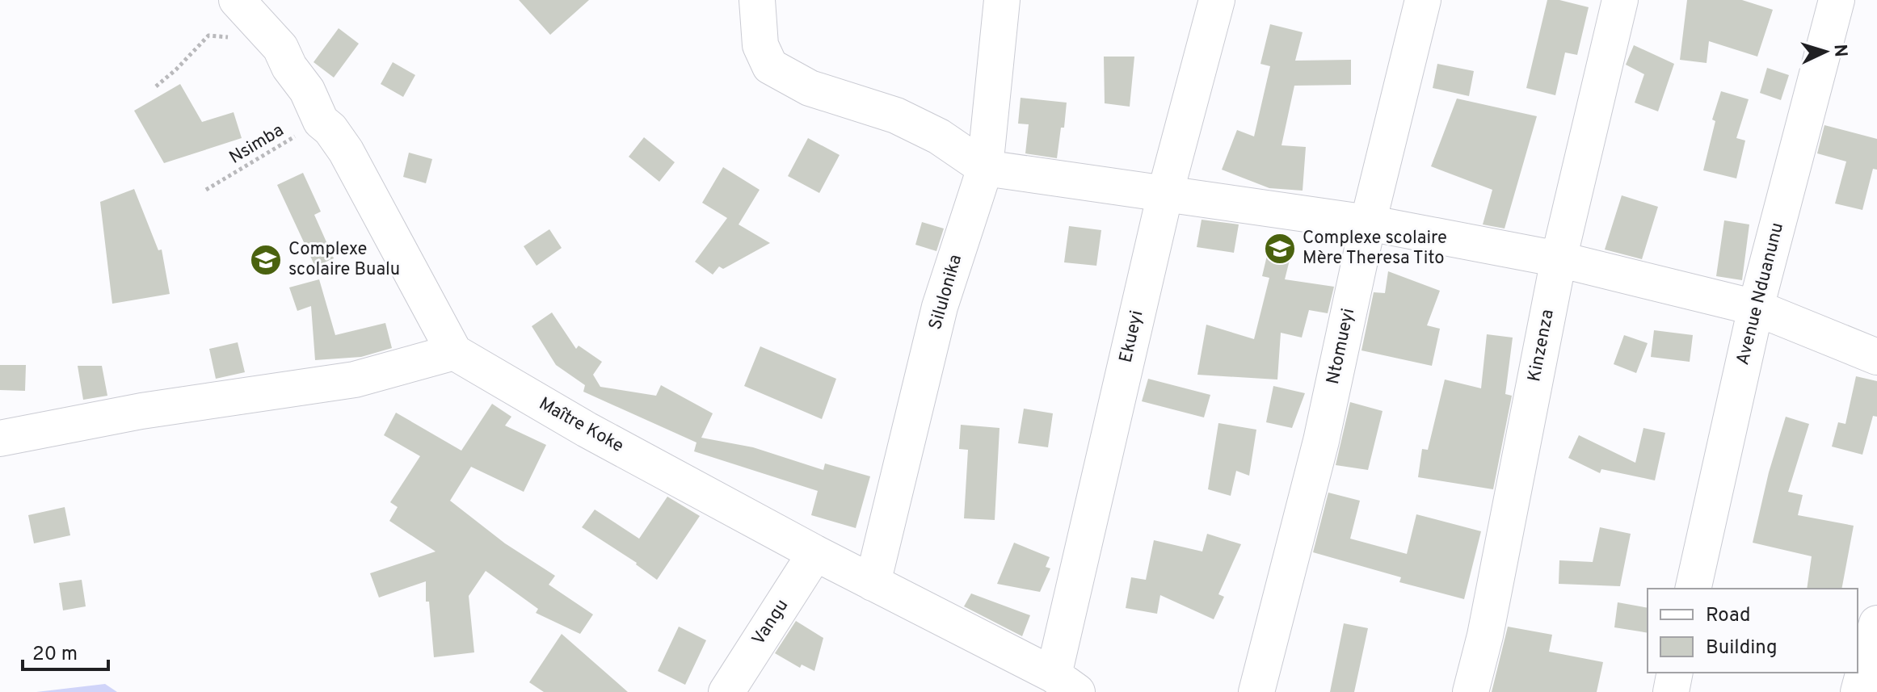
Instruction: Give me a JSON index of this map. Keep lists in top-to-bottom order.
{
  "streets": {
    "street": [
      "Silulonika",
      "Avenue Nduanunu",
      "Ekueyi",
      "Kinzenza",
      "Ntomueyi",
      "Maître Koke",
      "Vangu"
    ],
    "path": ["Nsimba"]
  },
  "crossings": [
    ["Silulonika", "Maître Koke"],
    ["Ekueyi", "Maître Koke"],
    ["Maître Koke", "Vangu"]
  ],
  "places": {
    "school or university": ["Complexe scolaire Mère Theresa Tito", "Complexe scolaire Bualu"]
  },
  "legend": ["Road", "Building"],
  "scale_bar": "20 m",
  "north": "right"
}
